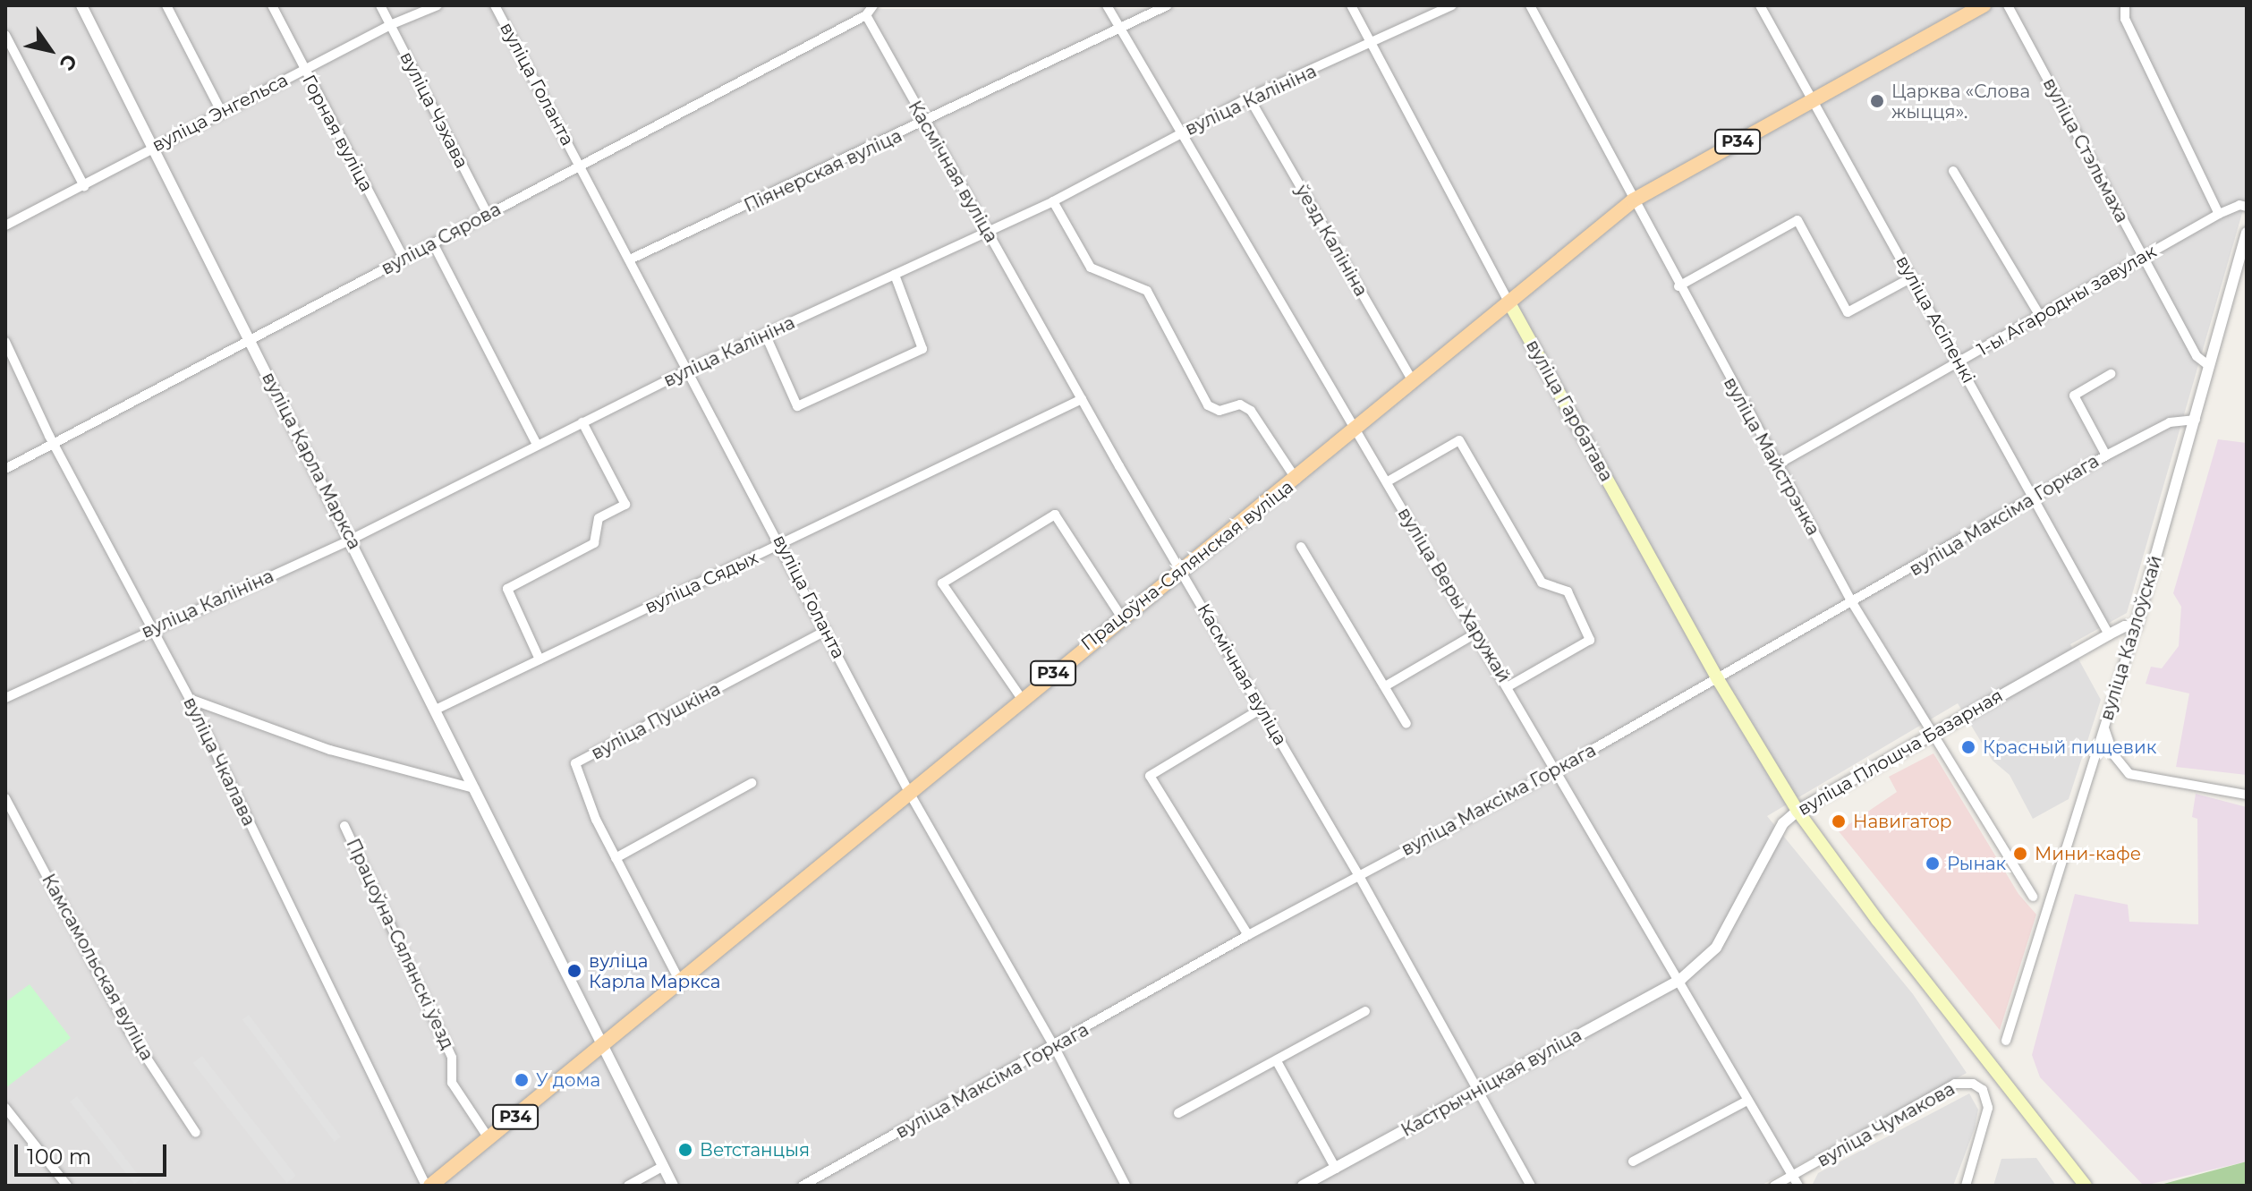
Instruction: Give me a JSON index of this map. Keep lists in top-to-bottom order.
{
  "streets": {
    "main road": ["Р34", "вуліца Гарбатава", "Працоўна-Сялянская вуліца"],
    "street": [
      "вуліца Голанта",
      "вуліца Калініна",
      "вуліца Чэхава",
      "вуліца Энгельса",
      "Горная вуліца",
      "вуліца Стэльмаха",
      "Піянерская вуліца",
      "Касмічная вуліца",
      "вуліца Сярова",
      "ўезд Калініна",
      "1-ы Агародны завулак",
      "вуліца Асіпенкі",
      "вуліца Майстрэнка",
      "вуліца Карла Маркса",
      "вуліца Максіма Горкага",
      "вуліца Сядых",
      "вуліца Веры Харужай",
      "вуліца Казлоўскай",
      "вуліца Пушкіна",
      "вуліца Плошча Базарная",
      "вуліца Чкалава",
      "Працоўна-Сялянскі ўезд",
      "Камсамольская вуліца",
      "Кастрычніцкая вуліца",
      "вуліца Чумакова"
    ]
  },
  "crossings": [
    ["вуліца Голанта", "вуліца Калініна"],
    ["вуліца Голанта", "Піянерская вуліца"],
    ["вуліца Голанта", "вуліца Сярова"],
    ["вуліца Голанта", "вуліца Максіма Горкага"],
    ["вуліца Голанта", "Працоўна-Сялянская вуліца"],
    ["вуліца Голанта", "вуліца Сядых"],
    ["вуліца Голанта", "вуліца Пушкіна"],
    ["вуліца Калініна", "Касмічная вуліца"],
    ["вуліца Калініна", "ўезд Калініна"],
    ["вуліца Калініна", "вуліца Гарбатава"],
    ["вуліца Калініна", "вуліца Карла Маркса"],
    ["вуліца Калініна", "вуліца Веры Харужай"],
    ["вуліца Калініна", "вуліца Чкалава"],
    ["вуліца Чэхава", "вуліца Энгельса"],
    ["вуліца Чэхава", "вуліца Сярова"],
    ["вуліца Энгельса", "Горная вуліца"],
    ["вуліца Энгельса", "вуліца Карла Маркса"],
    ["Горная вуліца", "вуліца Сярова"],
    ["вуліца Стэльмаха", "1-ы Агародны завулак"],
    ["вуліца Стэльмаха", "вуліца Казлоўскай"],
    ["Піянерская вуліца", "Касмічная вуліца"],
    ["Піянерская вуліца", "вуліца Веры Харужай"],
    ["Касмічная вуліца", "вуліца Сярова"],
    ["Касмічная вуліца", "вуліца Максіма Горкага"],
    ["Касмічная вуліца", "Працоўна-Сялянская вуліца"],
    ["Касмічная вуліца", "вуліца Сядых"],
    ["Касмічная вуліца", "Кастрычніцкая вуліца"],
    ["вуліца Сярова", "вуліца Карла Маркса"],
    ["вуліца Сярова", "вуліца Чкалава"],
    ["ўезд Калініна", "Працоўна-Сялянская вуліца"],
    ["1-ы Агародны завулак", "вуліца Асіпенкі"],
    ["1-ы Агародны завулак", "вуліца Майстрэнка"],
    ["вуліца Асіпенкі", "вуліца Максіма Горкага"],
    ["вуліца Асіпенкі", "Працоўна-Сялянская вуліца"],
    ["вуліца Асіпенкі", "вуліца Плошча Базарная"],
    ["вуліца Гарбатава", "вуліца Максіма Горкага"],
    ["вуліца Гарбатава", "Працоўна-Сялянская вуліца"],
    ["вуліца Гарбатава", "вуліца Плошча Базарная"],
    ["вуліца Майстрэнка", "вуліца Максіма Горкага"],
    ["вуліца Майстрэнка", "Працоўна-Сялянская вуліца"],
    ["вуліца Майстрэнка", "вуліца Плошча Базарная"],
    ["вуліца Карла Маркса", "Працоўна-Сялянская вуліца"],
    ["вуліца Карла Маркса", "вуліца Сядых"],
    ["вуліца Максіма Горкага", "вуліца Веры Харужай"],
    ["вуліца Максіма Горкага", "вуліца Казлоўскай"],
    ["Працоўна-Сялянская вуліца", "вуліца Веры Харужай"],
    ["Працоўна-Сялянская вуліца", "вуліца Пушкіна"],
    ["Працоўна-Сялянская вуліца", "вуліца Чкалава"],
    ["Працоўна-Сялянская вуліца", "Працоўна-Сялянскі ўезд"],
    ["вуліца Веры Харужай", "вуліца Плошча Базарная"],
    ["вуліца Веры Харужай", "Кастрычніцкая вуліца"],
    ["вуліца Веры Харужай", "вуліца Чумакова"],
    ["вуліца Плошча Базарная", "Кастрычніцкая вуліца"]
  ],
  "places": [
    "Царква «Слова жыцця».",
    "Красный пищевик",
    "Навигатор",
    "Мини-кафе",
    "Рынак",
    "вуліца Карла Маркса",
    "У дома",
    "Ветстанцыя"
  ],
  "scale_bar": "100 m",
  "north": "bottom right"
}
